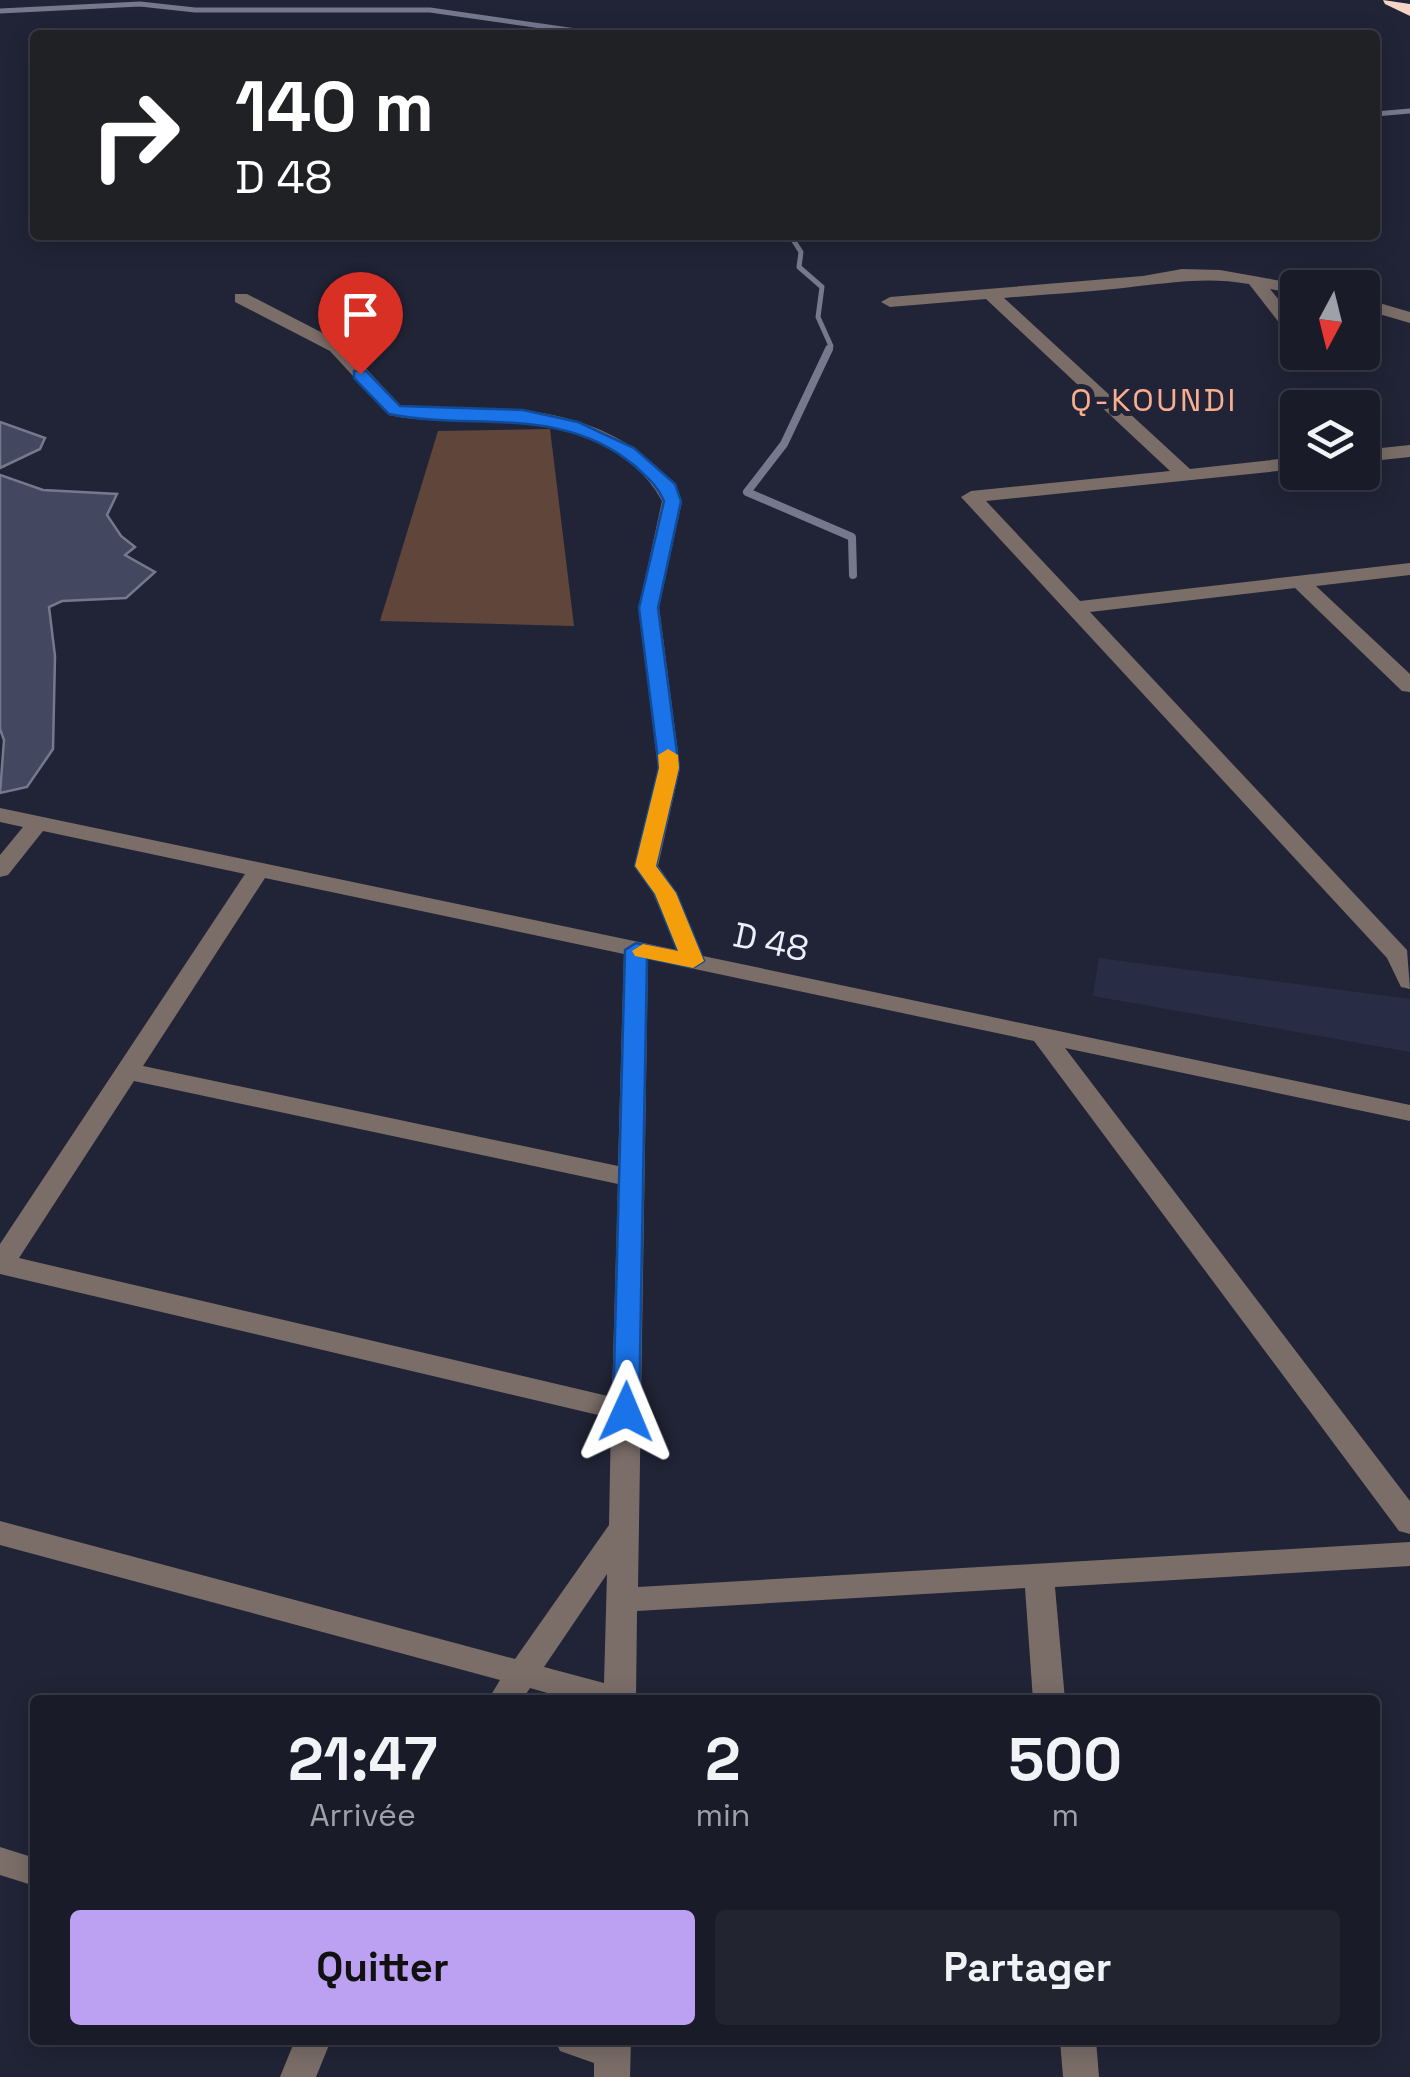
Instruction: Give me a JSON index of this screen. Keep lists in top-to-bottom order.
{
  "streets": {
    "street": ["D 48"]
  },
  "districts": ["Q-KOUNDI"],
  "north": "bottom",
  "page": {
    "turn": ["140 m", "D 48"],
    "eta": [
      "21:47",
      "Arrivée",
      "2",
      "min",
      "500",
      "m"
    ],
    "buttons": ["Quitter", "Partager"]
  }
}
